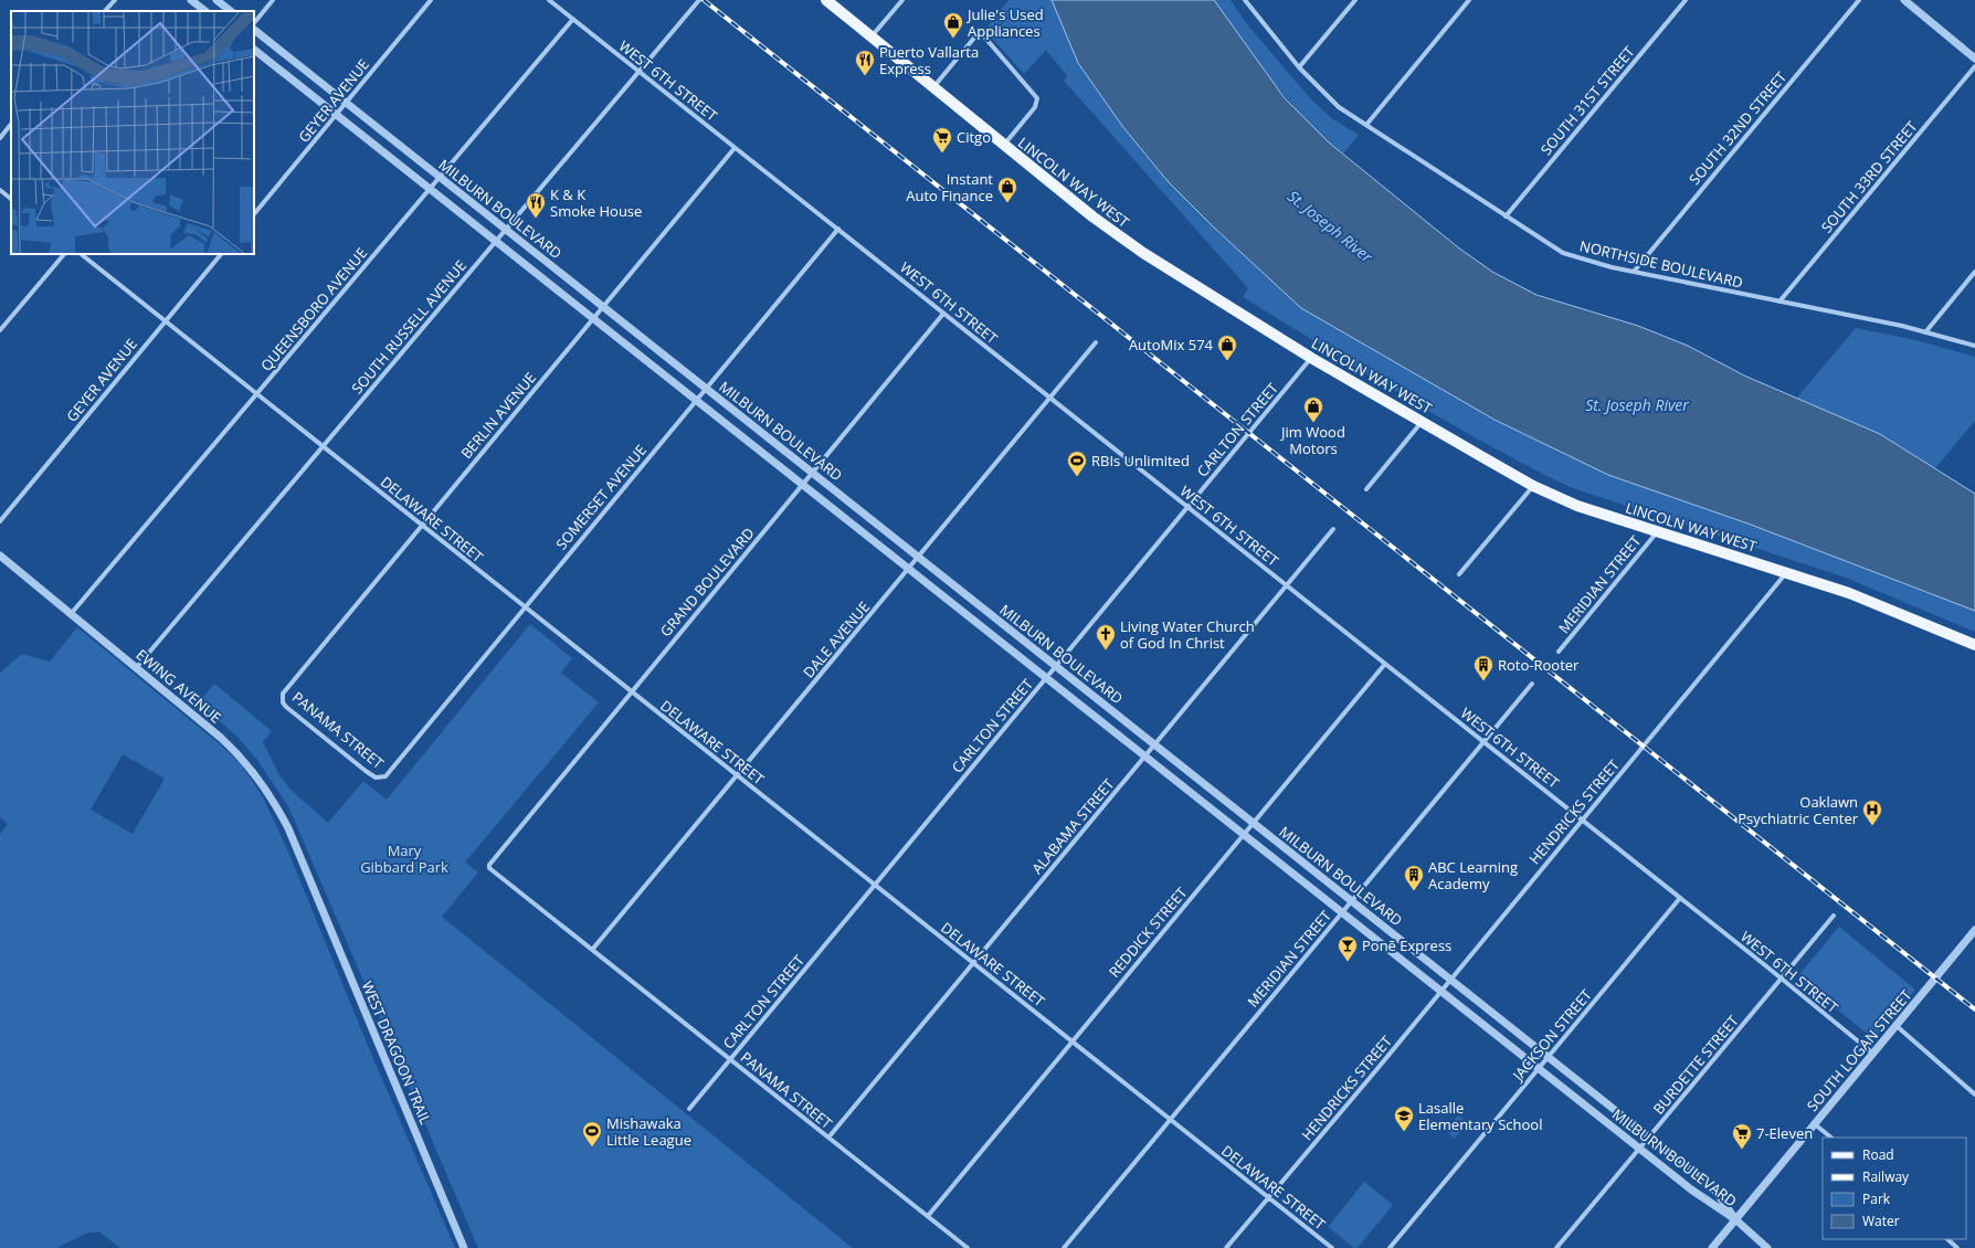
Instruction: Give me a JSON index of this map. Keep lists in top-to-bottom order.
{
  "streets": {
    "main road": ["LINCOLN WAY WEST"],
    "street": [
      "WEST 6TH STREET",
      "GEYER AVENUE",
      "SOUTH 31ST STREET",
      "SOUTH 32ND STREET",
      "SOUTH 33RD STREET",
      "MILBURN BOULEVARD",
      "NORTHSIDE BOULEVARD",
      "QUEENSBORO AVENUE",
      "SOUTH RUSSELL AVENUE",
      "BERLIN AVENUE",
      "CARLTON STREET",
      "SOMERSET AVENUE",
      "DELAWARE STREET",
      "GRAND BOULEVARD",
      "MERIDIAN STREET",
      "DALE AVENUE",
      "EWING AVENUE",
      "PANAMA STREET",
      "HENDRICKS STREET",
      "ALABAMA STREET",
      "REDDICK STREET",
      "JACKSON STREET",
      "SOUTH LOGAN STREET",
      "WEST DRAGOON TRAIL",
      "BURDETTE STREET"
    ]
  },
  "crossings": [
    ["WEST 6TH STREET", "QUEENSBORO AVENUE"],
    ["WEST 6TH STREET", "SOUTH RUSSELL AVENUE"],
    ["WEST 6TH STREET", "BERLIN AVENUE"],
    ["WEST 6TH STREET", "CARLTON STREET"],
    ["WEST 6TH STREET", "SOMERSET AVENUE"],
    ["WEST 6TH STREET", "GRAND BOULEVARD"],
    ["WEST 6TH STREET", "MERIDIAN STREET"],
    ["WEST 6TH STREET", "DALE AVENUE"],
    ["WEST 6TH STREET", "HENDRICKS STREET"],
    ["WEST 6TH STREET", "ALABAMA STREET"],
    ["WEST 6TH STREET", "REDDICK STREET"],
    ["WEST 6TH STREET", "JACKSON STREET"],
    ["WEST 6TH STREET", "SOUTH LOGAN STREET"],
    ["WEST 6TH STREET", "BURDETTE STREET"],
    ["GEYER AVENUE", "MILBURN BOULEVARD"],
    ["GEYER AVENUE", "DELAWARE STREET"],
    ["SOUTH 31ST STREET", "NORTHSIDE BOULEVARD"],
    ["SOUTH 32ND STREET", "NORTHSIDE BOULEVARD"],
    ["SOUTH 33RD STREET", "NORTHSIDE BOULEVARD"],
    ["LINCOLN WAY WEST", "CARLTON STREET"],
    ["LINCOLN WAY WEST", "MERIDIAN STREET"],
    ["LINCOLN WAY WEST", "HENDRICKS STREET"],
    ["MILBURN BOULEVARD", "QUEENSBORO AVENUE"],
    ["MILBURN BOULEVARD", "SOUTH RUSSELL AVENUE"],
    ["MILBURN BOULEVARD", "BERLIN AVENUE"],
    ["MILBURN BOULEVARD", "CARLTON STREET"],
    ["MILBURN BOULEVARD", "SOMERSET AVENUE"],
    ["MILBURN BOULEVARD", "GRAND BOULEVARD"],
    ["MILBURN BOULEVARD", "MERIDIAN STREET"],
    ["MILBURN BOULEVARD", "DALE AVENUE"],
    ["MILBURN BOULEVARD", "HENDRICKS STREET"],
    ["MILBURN BOULEVARD", "ALABAMA STREET"],
    ["MILBURN BOULEVARD", "REDDICK STREET"],
    ["MILBURN BOULEVARD", "JACKSON STREET"],
    ["MILBURN BOULEVARD", "SOUTH LOGAN STREET"],
    ["MILBURN BOULEVARD", "BURDETTE STREET"],
    ["QUEENSBORO AVENUE", "DELAWARE STREET"],
    ["QUEENSBORO AVENUE", "EWING AVENUE"],
    ["SOUTH RUSSELL AVENUE", "DELAWARE STREET"],
    ["SOUTH RUSSELL AVENUE", "EWING AVENUE"],
    ["BERLIN AVENUE", "DELAWARE STREET"],
    ["BERLIN AVENUE", "PANAMA STREET"],
    ["CARLTON STREET", "DELAWARE STREET"],
    ["CARLTON STREET", "PANAMA STREET"],
    ["SOMERSET AVENUE", "DELAWARE STREET"],
    ["SOMERSET AVENUE", "PANAMA STREET"],
    ["DELAWARE STREET", "GRAND BOULEVARD"],
    ["DELAWARE STREET", "MERIDIAN STREET"],
    ["DELAWARE STREET", "DALE AVENUE"],
    ["DELAWARE STREET", "HENDRICKS STREET"],
    ["DELAWARE STREET", "ALABAMA STREET"],
    ["DELAWARE STREET", "REDDICK STREET"],
    ["GRAND BOULEVARD", "PANAMA STREET"],
    ["DALE AVENUE", "PANAMA STREET"],
    ["EWING AVENUE", "WEST DRAGOON TRAIL"],
    ["PANAMA STREET", "ALABAMA STREET"],
    ["PANAMA STREET", "REDDICK STREET"]
  ],
  "water": ["St. Joseph River"],
  "parks": ["Mary Gibbard Park"],
  "places": {
    "shop": [
      "Julie's Used Appliances",
      "Instant Auto Finance",
      "AutoMix 574",
      "Jim Wood Motors"
    ],
    "restaurant": ["Puerto Vallarta Express", "K & K Smoke House"],
    "supermarket": ["Citgo", "7-Eleven"],
    "sports": ["RBIs Unlimited", "Mishawaka Little League"],
    "church": ["Living Water Church of God In Christ"],
    "building": ["Roto-Rooter", "ABC Learning Academy"],
    "hospital": ["Oaklawn Psychiatric Center"],
    "bar": ["Ponē Express"],
    "school or university": ["Lasalle Elementary School"]
  },
  "legend": [
    "Road",
    "Railway",
    "Park",
    "Water"
  ]
}
